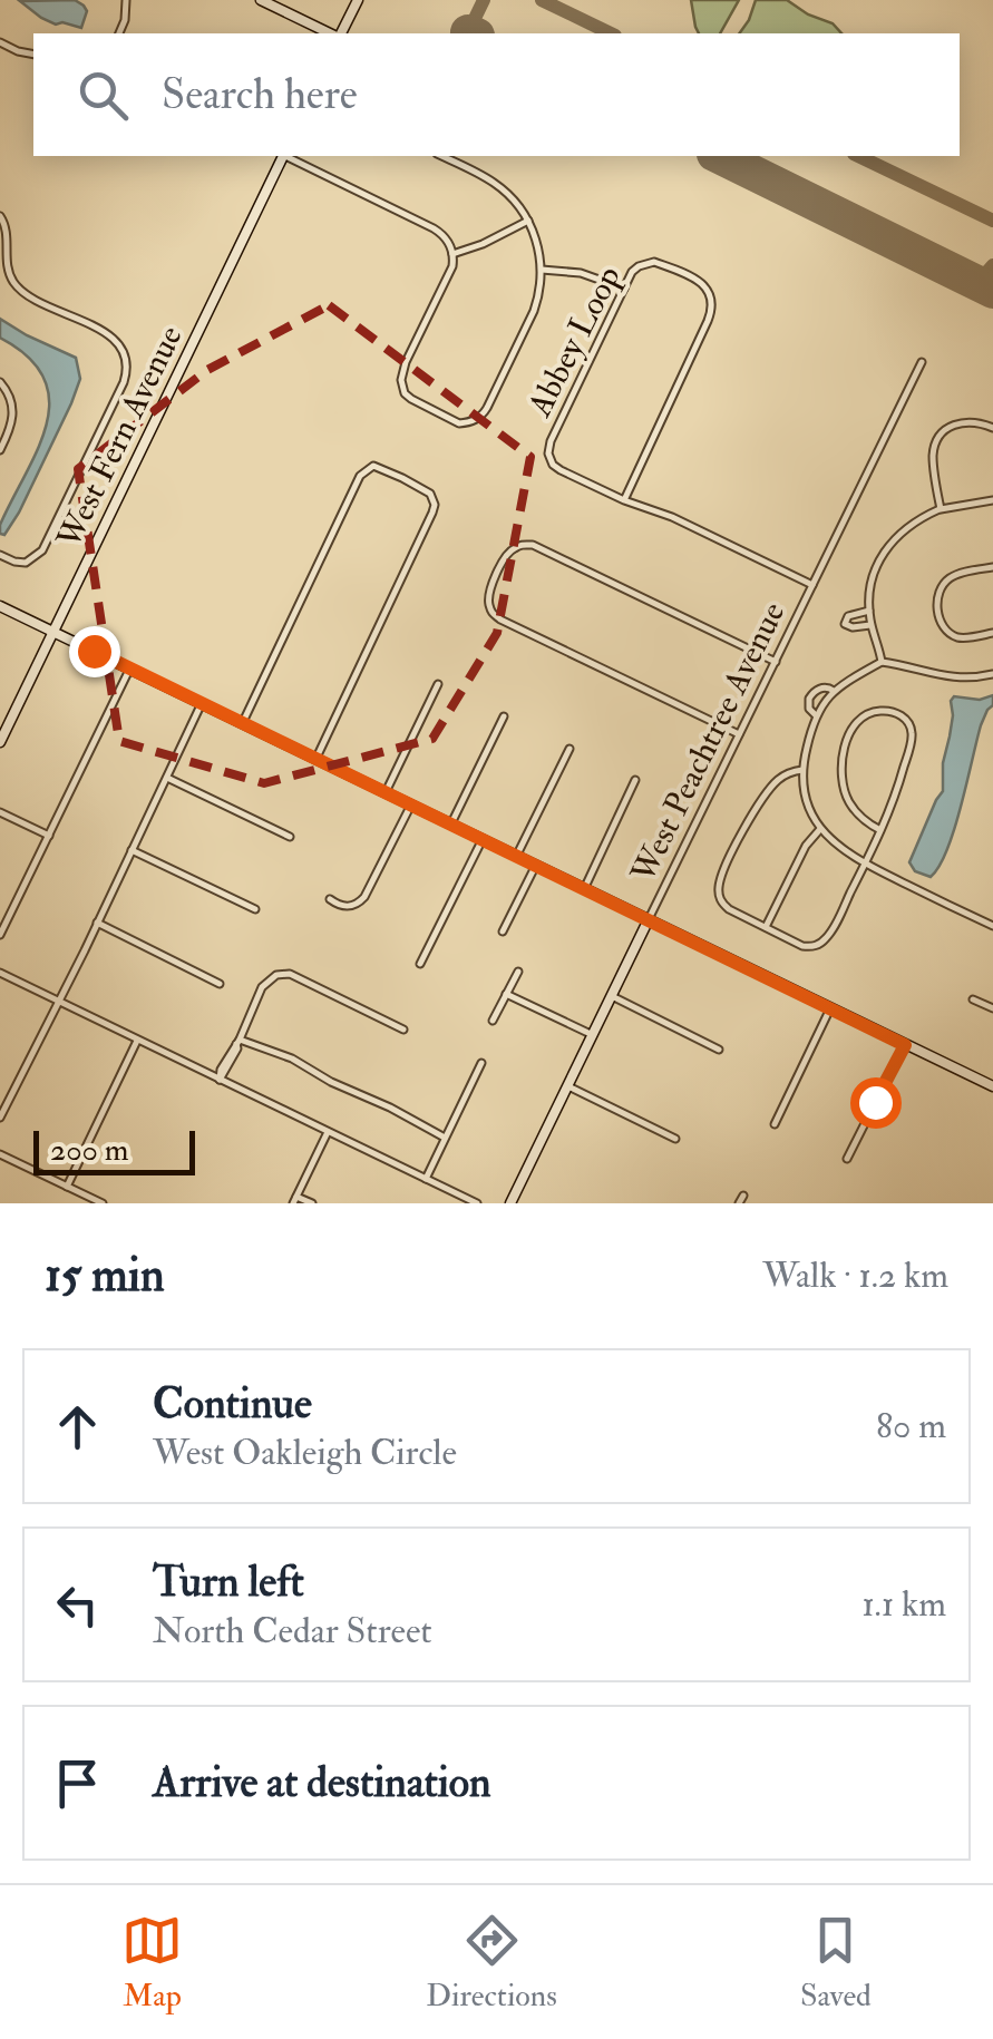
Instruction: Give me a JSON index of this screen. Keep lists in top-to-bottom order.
{
  "streets": {
    "street": ["Abbey Loop", "West Fern Avenue", "West Peachtree Avenue"]
  },
  "crossings": [
    ["Abbey Loop", "West Peachtree Avenue"]
  ],
  "scale_bar": "200 m",
  "page": {
    "search": "Search here",
    "scale": "200 m",
    "heading": ["15 min", "Walk · 1.2 km"],
    "list": [
      ["Continue", "West Oakleigh Circle", "80 m"],
      ["Turn left", "North Cedar Street", "1.1 km"],
      "Arrive at destination"
    ],
    "nav": ["Map", "Directions", "Saved"]
  }
}
